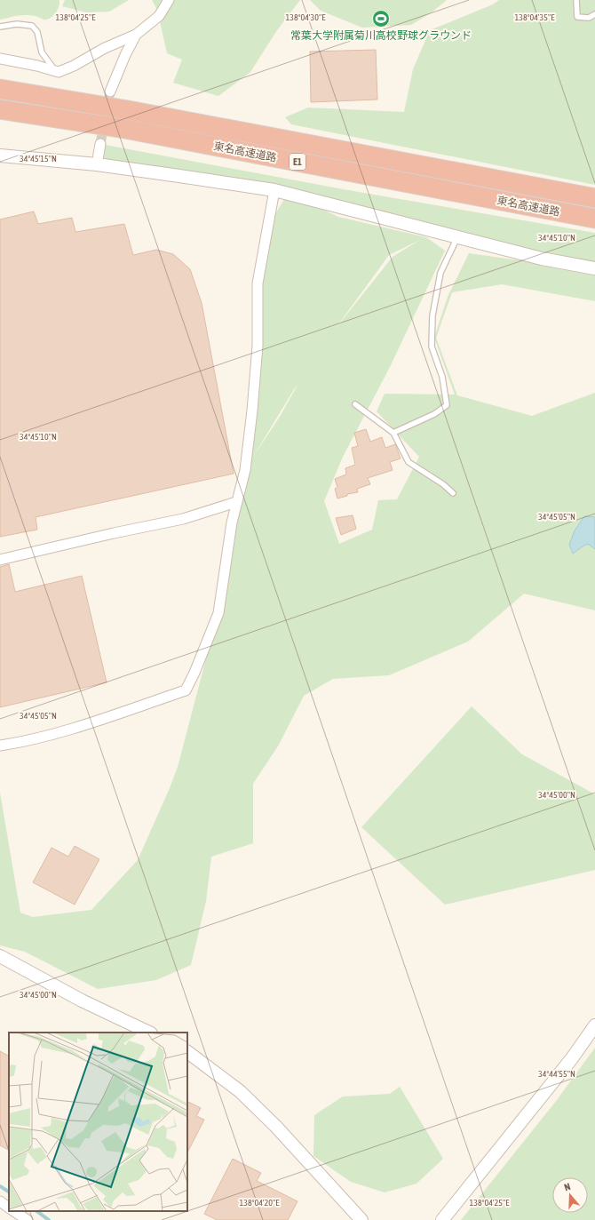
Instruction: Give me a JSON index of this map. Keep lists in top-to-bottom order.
{
  "streets": {
    "highway": ["東名高速道路", "E1"]
  },
  "places": {
    "sports": ["常葉大学附属菊川高校野球グラウンド"]
  },
  "north": "top",
  "coordinates": [
    "138°04'30\"E",
    "138°04'25\"E",
    "138°04'35\"E",
    "34°45'15\"N",
    "34°45'10\"N",
    "34°45'05\"N",
    "34°45'00\"N",
    "34°44'55\"N",
    "138°04'20\"E"
  ]
}
